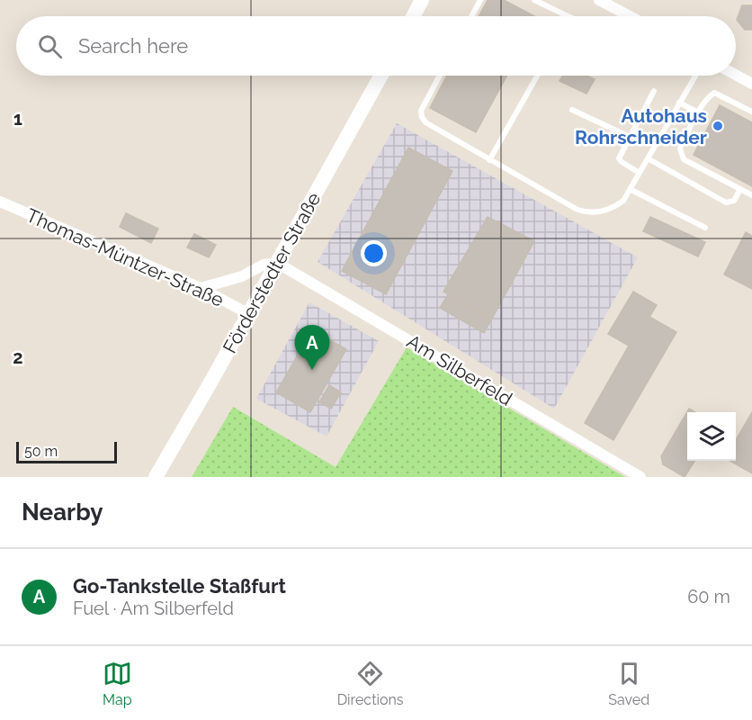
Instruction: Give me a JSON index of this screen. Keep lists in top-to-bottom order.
{
  "streets": {
    "main road": ["Förderstedter Straße"],
    "street": ["Thomas-Müntzer-Straße", "Am Silberfeld"]
  },
  "crossings": [
    ["Thomas-Müntzer-Straße", "Förderstedter Straße"],
    ["Förderstedter Straße", "Am Silberfeld"]
  ],
  "places": ["Autohaus Rohrschneider"],
  "scale_bar": "50 m",
  "page": {
    "search": "Search here",
    "pins": "A",
    "scale": "50 m",
    "heading": "Nearby",
    "list": [
      {
        "mark": "A",
        "name": "Go-Tankstelle Staßfurt",
        "note": "Fuel · Am Silberfeld",
        "value": "60 m"
      }
    ],
    "nav": ["Map", "Directions", "Saved"]
  },
  "grid": {
    "rows": ["1", "2"]
  }
}
